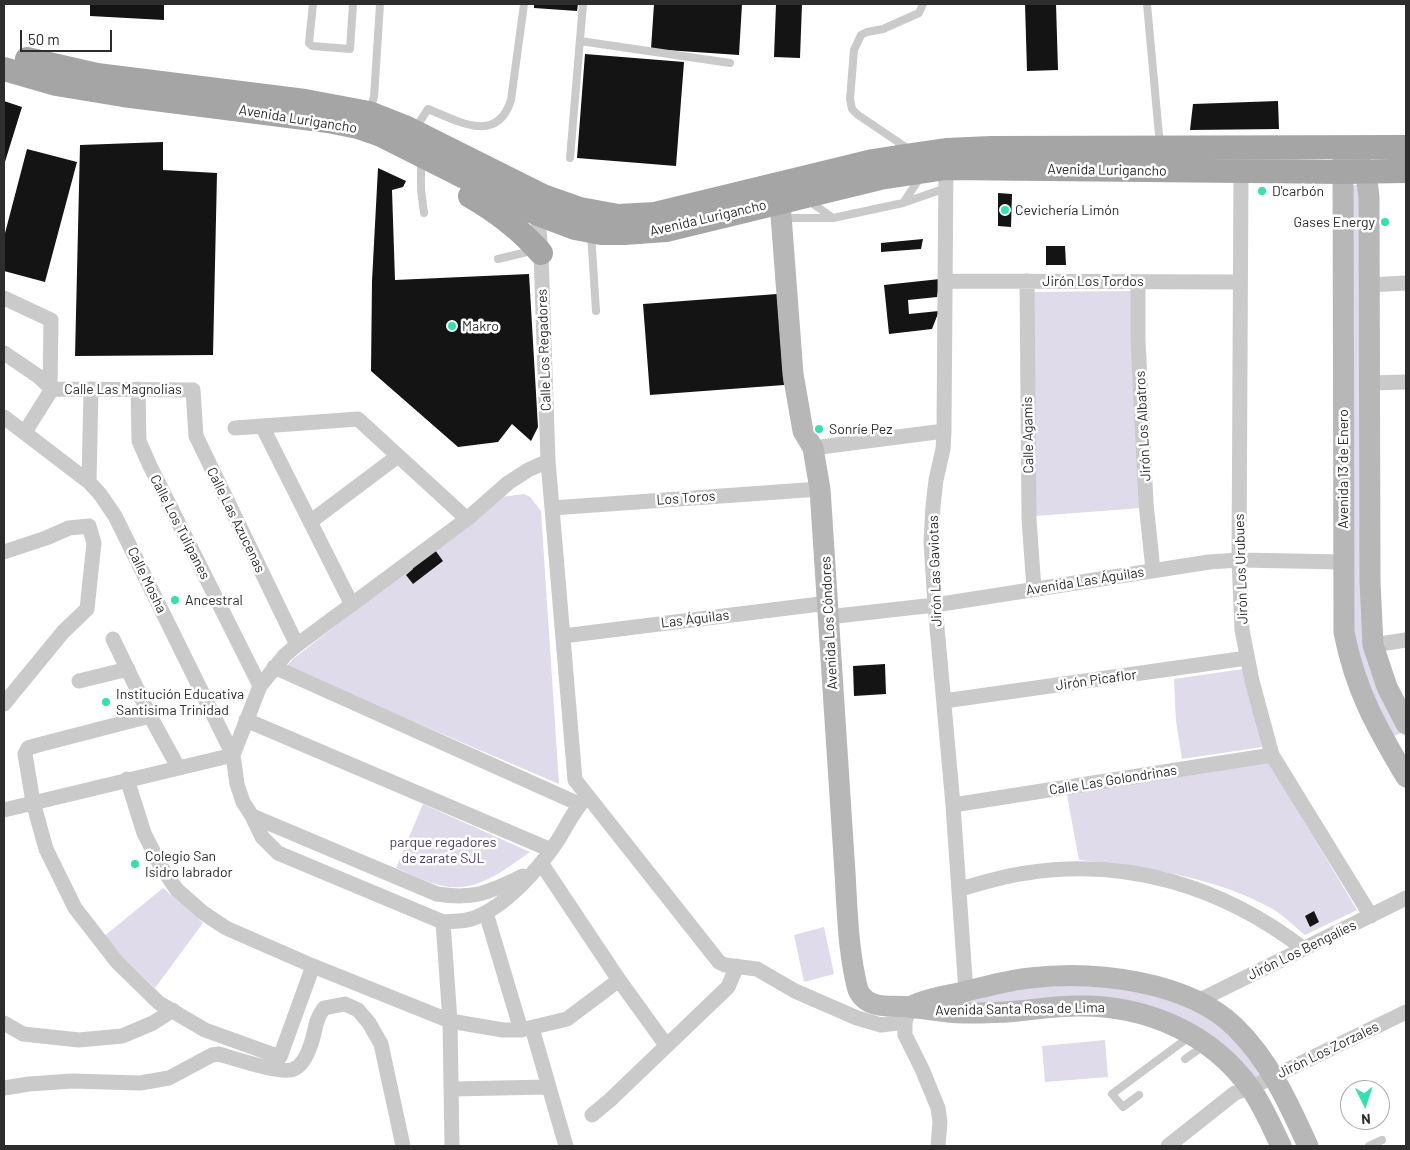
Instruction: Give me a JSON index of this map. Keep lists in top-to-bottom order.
{
  "streets": {
    "main road": [
      "Avenida Lurigancho",
      "Avenida 13 de Enero",
      "Avenida Los Cóndores",
      "Avenida Santa Rosa de Lima"
    ],
    "street": [
      "Jirón Los Tordos",
      "Calle Los Regadores",
      "Calle Las Magnolias",
      "Jirón Los Albatros",
      "Calle Agamis",
      "Los Toros",
      "Calle Las Azucenas",
      "Calle Los Tulipanes",
      "Jirón Los Urubues",
      "Jirón Las Gaviotas",
      "Calle Mosha",
      "Avenida Las Águilas",
      "Las Águilas",
      "Jirón Picaflor",
      "Calle Las Golondrinas",
      "Jirón Los Bengalíes",
      "Jirón Los Zorzales"
    ]
  },
  "crossings": [
    ["Avenida Lurigancho", "Calle Los Regadores"],
    ["Avenida Lurigancho", "Avenida 13 de Enero"],
    ["Avenida Lurigancho", "Jirón Los Urubues"],
    ["Avenida Lurigancho", "Jirón Las Gaviotas"],
    ["Avenida Lurigancho", "Avenida Los Cóndores"],
    ["Jirón Los Tordos", "Jirón Los Albatros"],
    ["Jirón Los Tordos", "Calle Agamis"],
    ["Jirón Los Tordos", "Jirón Los Urubues"],
    ["Jirón Los Tordos", "Jirón Las Gaviotas"],
    ["Calle Los Regadores", "Los Toros"],
    ["Calle Los Regadores", "Las Águilas"],
    ["Calle Los Regadores", "Avenida Los Cóndores"],
    ["Calle Los Regadores", "Avenida Santa Rosa de Lima"],
    ["Calle Las Magnolias", "Calle Las Azucenas"],
    ["Calle Las Magnolias", "Calle Los Tulipanes"],
    ["Jirón Los Albatros", "Avenida Las Águilas"],
    ["Calle Agamis", "Avenida Las Águilas"],
    ["Avenida 13 de Enero", "Avenida Las Águilas"],
    ["Los Toros", "Avenida Los Cóndores"],
    ["Jirón Los Urubues", "Avenida Las Águilas"],
    ["Jirón Los Urubues", "Jirón Picaflor"],
    ["Jirón Los Urubues", "Calle Las Golondrinas"],
    ["Jirón Los Urubues", "Jirón Los Bengalíes"],
    ["Jirón Las Gaviotas", "Avenida Las Águilas"],
    ["Jirón Las Gaviotas", "Jirón Picaflor"],
    ["Jirón Las Gaviotas", "Calle Las Golondrinas"],
    ["Jirón Las Gaviotas", "Avenida Santa Rosa de Lima"],
    ["Avenida Las Águilas", "Las Águilas"],
    ["Avenida Las Águilas", "Avenida Los Cóndores"],
    ["Las Águilas", "Avenida Los Cóndores"],
    ["Avenida Los Cóndores", "Avenida Santa Rosa de Lima"],
    ["Jirón Los Bengalíes", "Avenida Santa Rosa de Lima"],
    ["Avenida Santa Rosa de Lima", "Jirón Los Zorzales"]
  ],
  "parks": ["parque regadores de zarate SJL"],
  "places": [
    "D'carbón",
    "Cevichería Limón",
    "Gases Energy",
    "Makro",
    "Sonríe Pez",
    "Ancestral",
    "Institución Educativa Santisima Trinidad",
    "Colegio San Isidro labrador"
  ],
  "scale_bar": "50 m",
  "north": "bottom"
}
